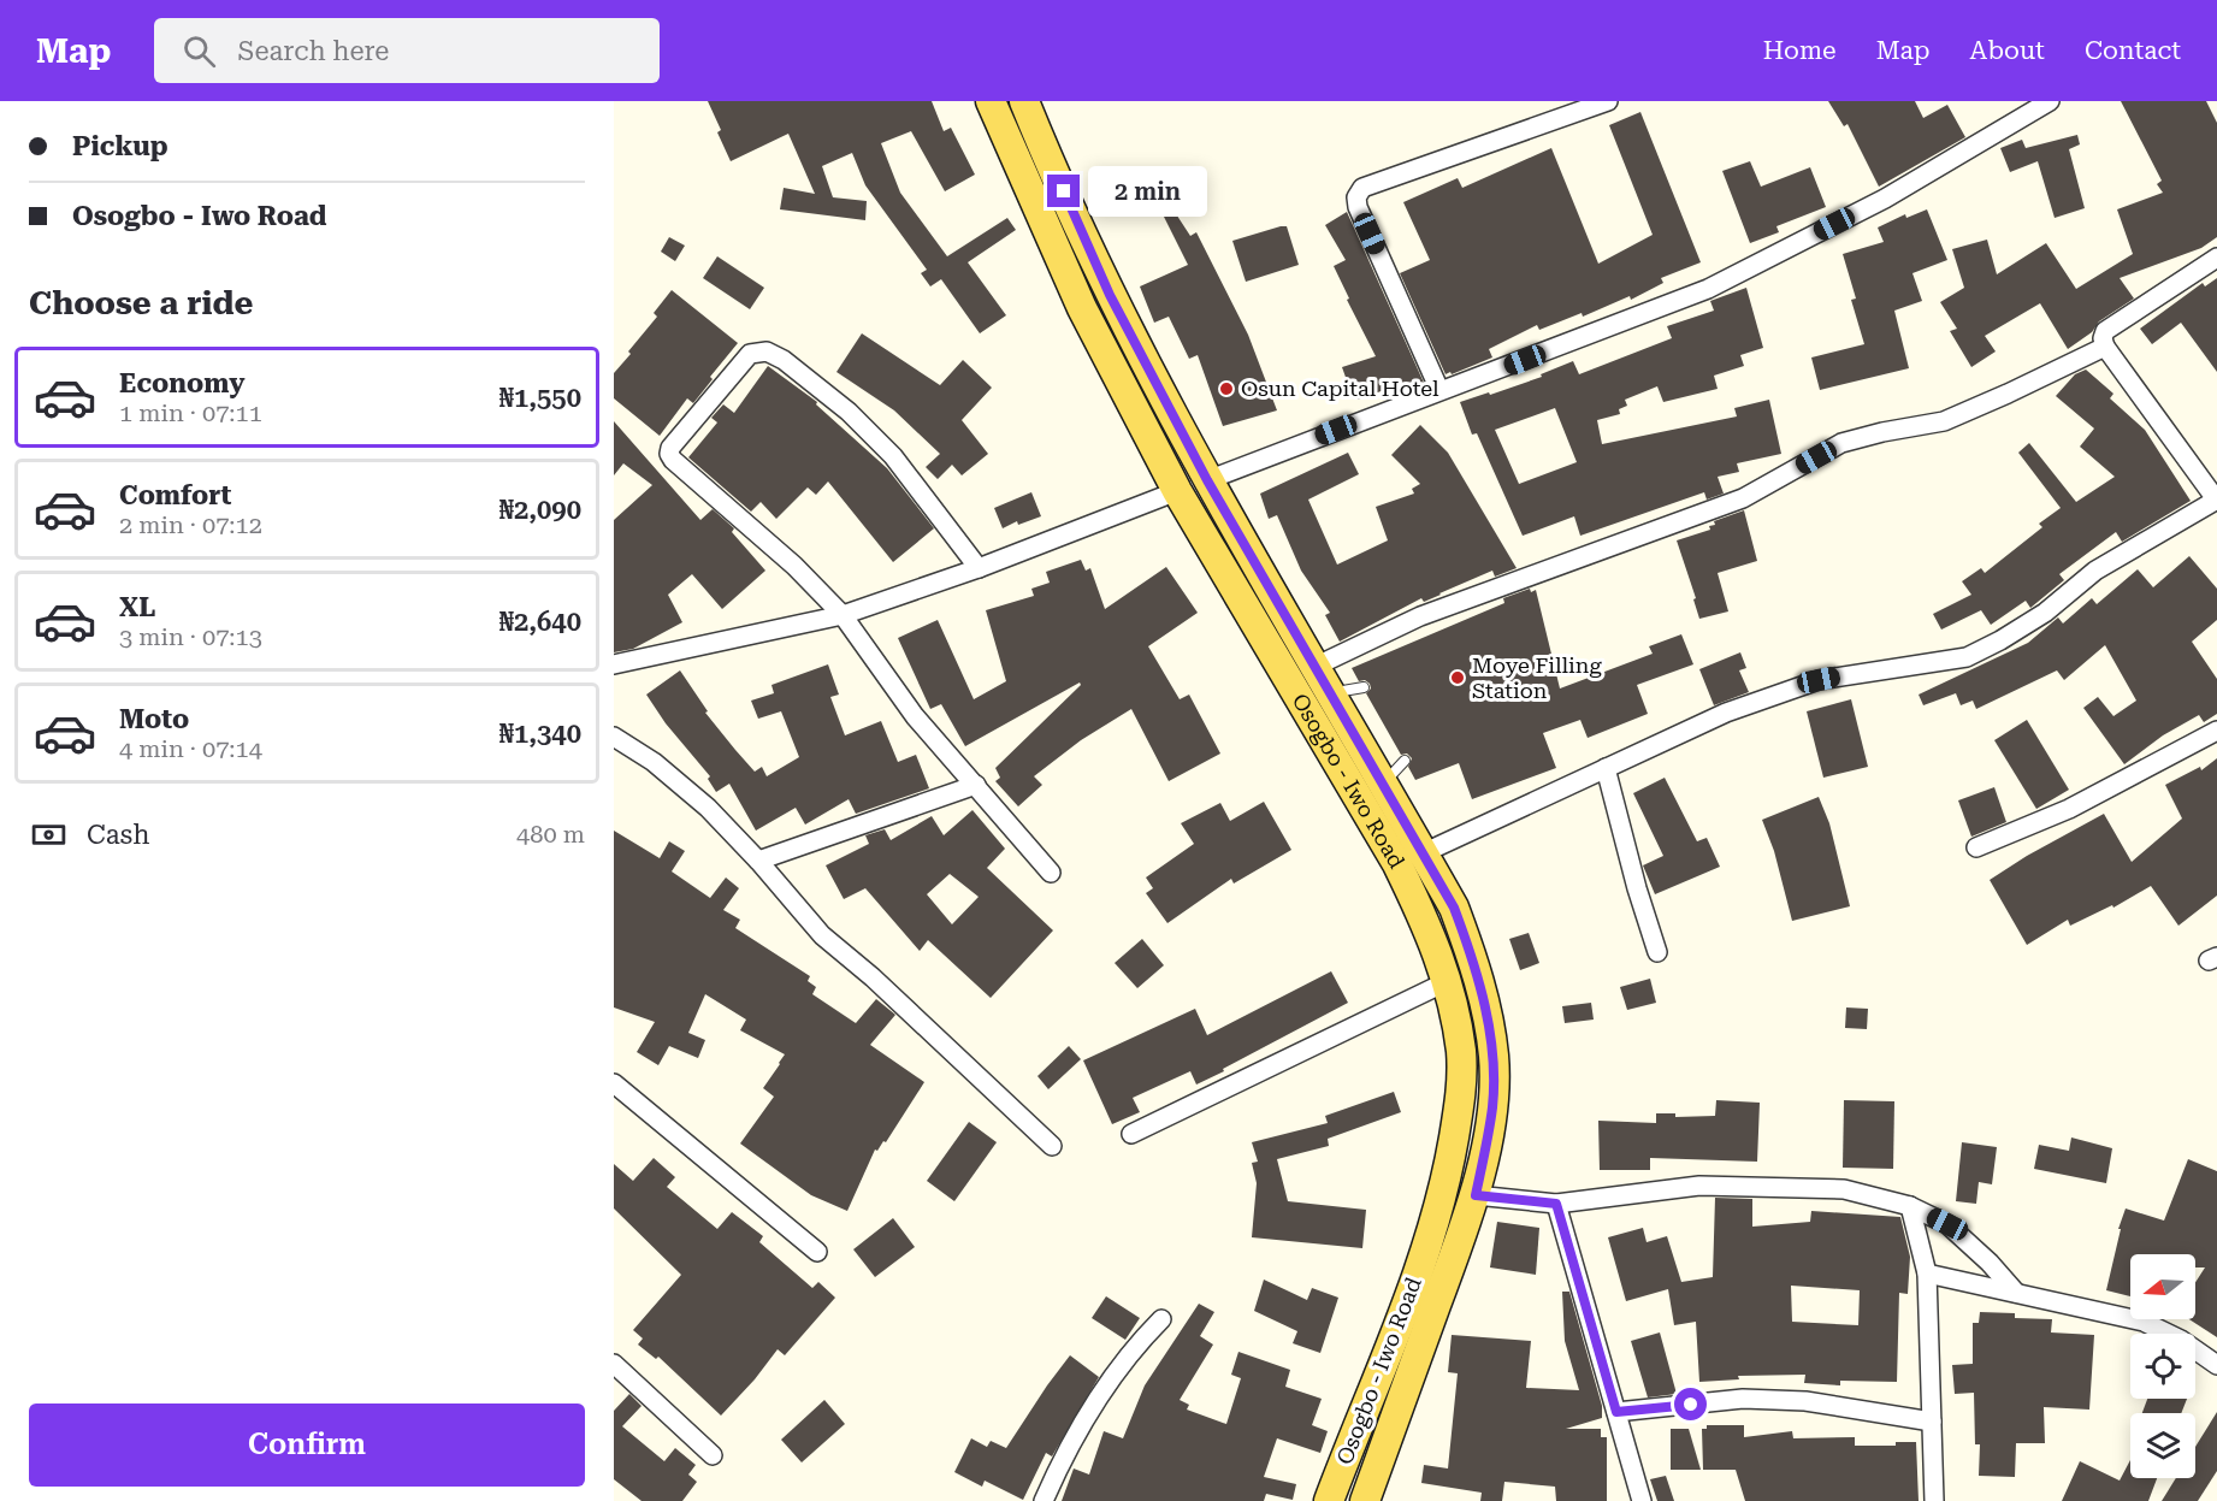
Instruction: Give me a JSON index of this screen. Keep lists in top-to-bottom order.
{
  "streets": {
    "main road": ["Osogbo - Iwo Road"]
  },
  "places": ["Osun Capital Hotel", "Moye Filling Station"],
  "north": "left",
  "page": {
    "header": "Map",
    "search": "Search here",
    "nav": [
      "Home",
      "Map",
      "About",
      "Contact"
    ],
    "banner": ["Pickup", "Osogbo - Iwo Road"],
    "bubble": "2 min",
    "heading": "Choose a ride",
    "list": [
      {
        "name": "Economy",
        "note": "1 min · 07:11",
        "value": "₦1,550"
      },
      {
        "name": "Comfort",
        "note": "2 min · 07:12",
        "value": "₦2,090"
      },
      {
        "name": "XL",
        "note": "3 min · 07:13",
        "value": "₦2,640"
      },
      {
        "name": "Moto",
        "note": "4 min · 07:14",
        "value": "₦1,340"
      }
    ],
    "pay": ["Cash", "480 m"],
    "buttons": "Confirm"
  }
}
